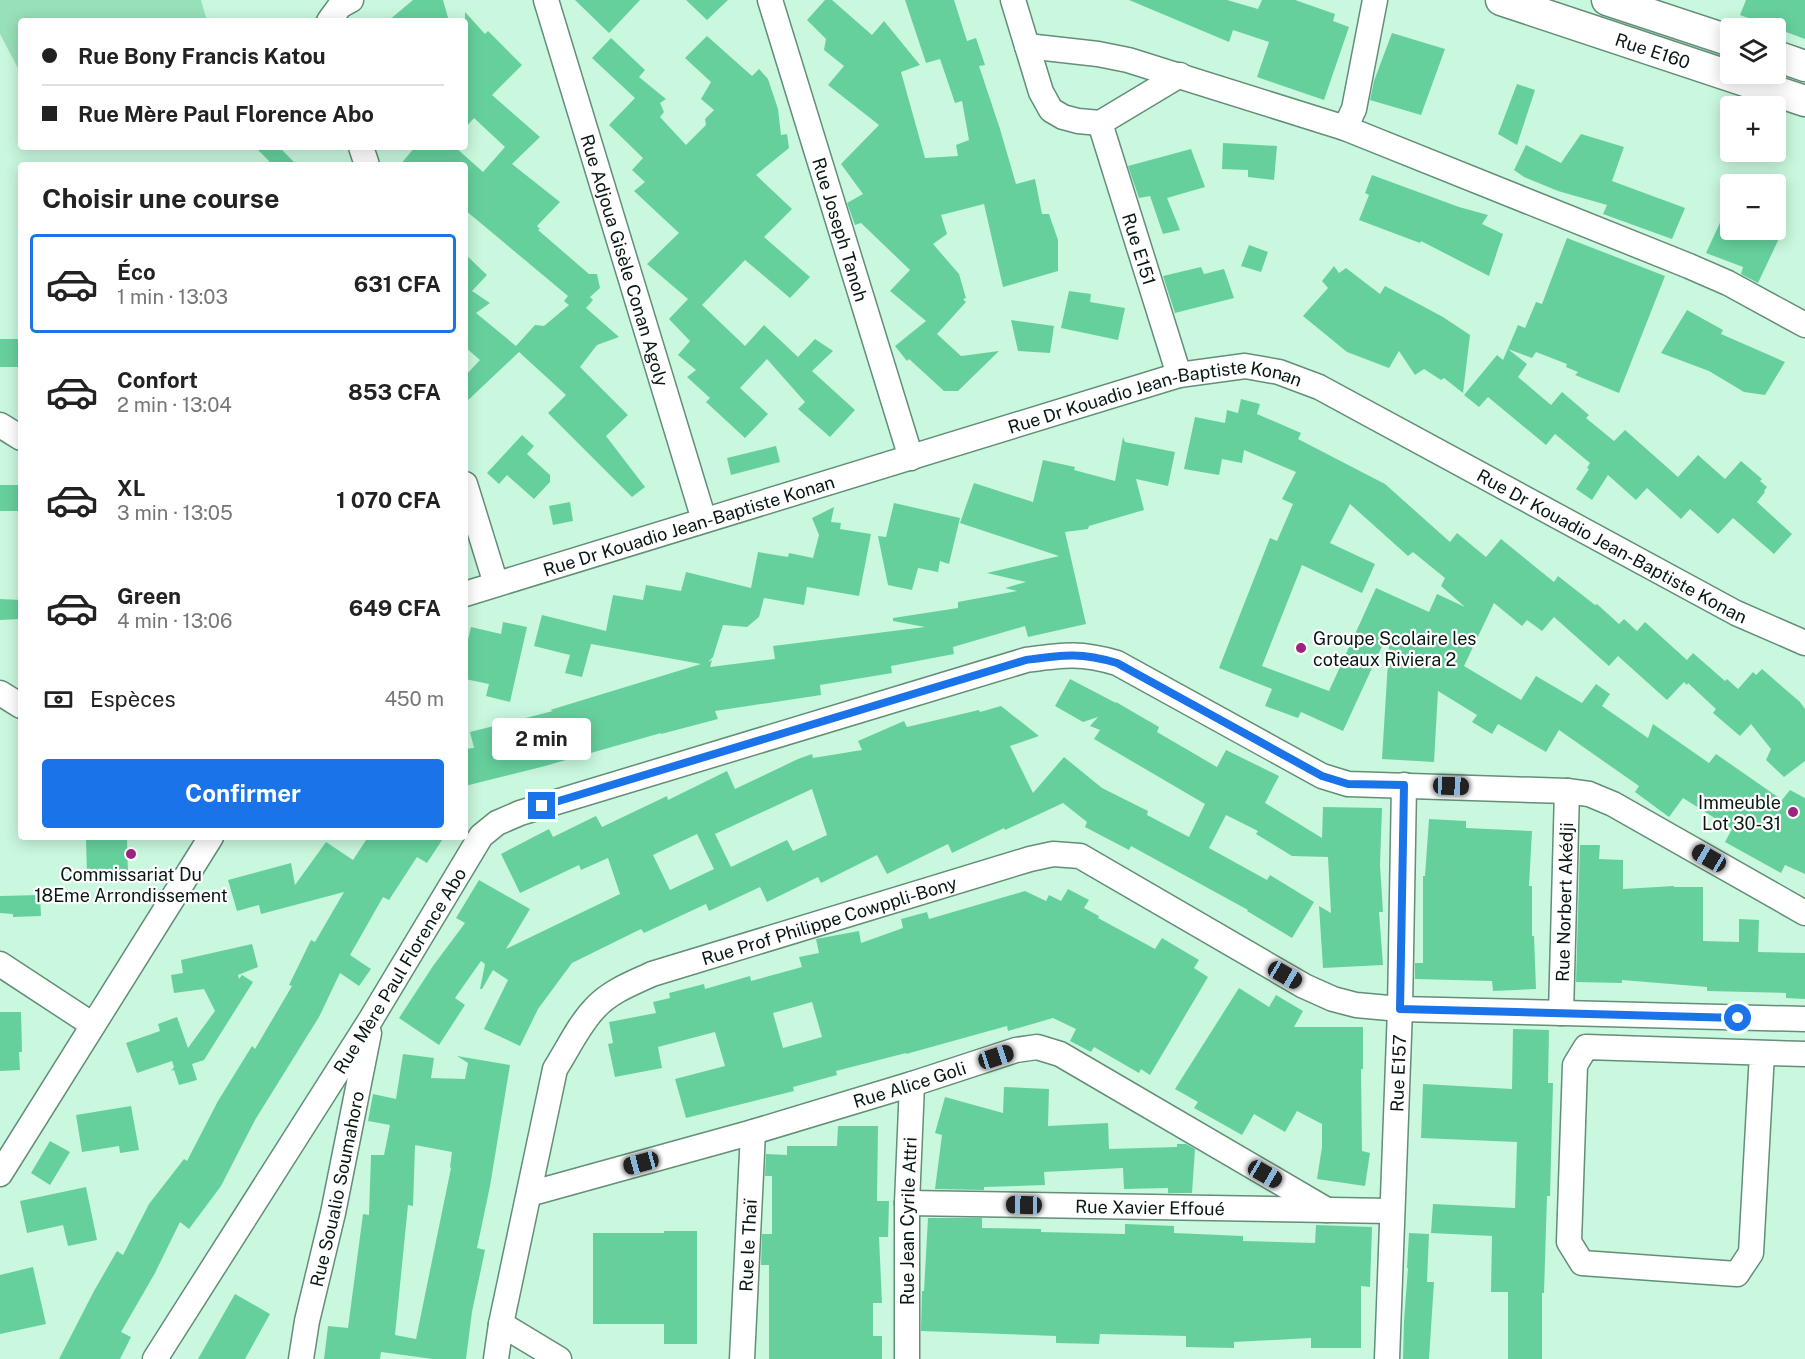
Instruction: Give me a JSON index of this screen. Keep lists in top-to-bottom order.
{
  "streets": {
    "street": [
      "Rue E160",
      "Rue Joseph Tanoh",
      "Rue E151",
      "Rue Adjoua Gisèle Conan Agoly",
      "Rue Dr Kouadio Jean-Baptiste Konan",
      "Rue Norbert Akédji",
      "Rue Prof Philippe Cowppli-Bony",
      "Rue Mère Paul Florence Abo",
      "Rue E157",
      "Rue Alice Goli",
      "Rue Soualio Soumahoro",
      "Rue Xavier Effoué",
      "Rue Jean Cyrile Attri",
      "Rue le Thaï"
    ]
  },
  "crossings": [
    ["Rue Joseph Tanoh", "Rue Dr Kouadio Jean-Baptiste Konan"],
    ["Rue E151", "Rue Dr Kouadio Jean-Baptiste Konan"],
    ["Rue Adjoua Gisèle Conan Agoly", "Rue Dr Kouadio Jean-Baptiste Konan"],
    ["Rue Norbert Akédji", "Rue Prof Philippe Cowppli-Bony"],
    ["Rue Norbert Akédji", "Rue Mère Paul Florence Abo"],
    ["Rue Prof Philippe Cowppli-Bony", "Rue E157"],
    ["Rue Prof Philippe Cowppli-Bony", "Rue Alice Goli"],
    ["Rue Mère Paul Florence Abo", "Rue E157"],
    ["Rue Mère Paul Florence Abo", "Rue Soualio Soumahoro"],
    ["Rue E157", "Rue Xavier Effoué"],
    ["Rue Alice Goli", "Rue Xavier Effoué"],
    ["Rue Alice Goli", "Rue Jean Cyrile Attri"],
    ["Rue Alice Goli", "Rue le Thaï"],
    ["Rue Xavier Effoué", "Rue Jean Cyrile Attri"]
  ],
  "places": ["Groupe Scolaire les coteaux Riviera 2", "Immeuble Lot 30-31", "Commissariat Du 18Eme Arrondissement"],
  "page": {
    "map_buttons": ["+", "−"],
    "banner": ["Rue Bony Francis Katou", "Rue Mère Paul Florence Abo"],
    "heading": "Choisir une course",
    "list": [
      {
        "name": "Éco",
        "note": "1 min · 13:03",
        "value": "631 CFA"
      },
      {
        "name": "Confort",
        "note": "2 min · 13:04",
        "value": "853 CFA"
      },
      {
        "name": "XL",
        "note": "3 min · 13:05",
        "value": "1 070 CFA"
      },
      {
        "name": "Green",
        "note": "4 min · 13:06",
        "value": "649 CFA"
      }
    ],
    "pay": ["Espèces", "450 m"],
    "bubble": "2 min",
    "buttons": "Confirmer"
  }
}
